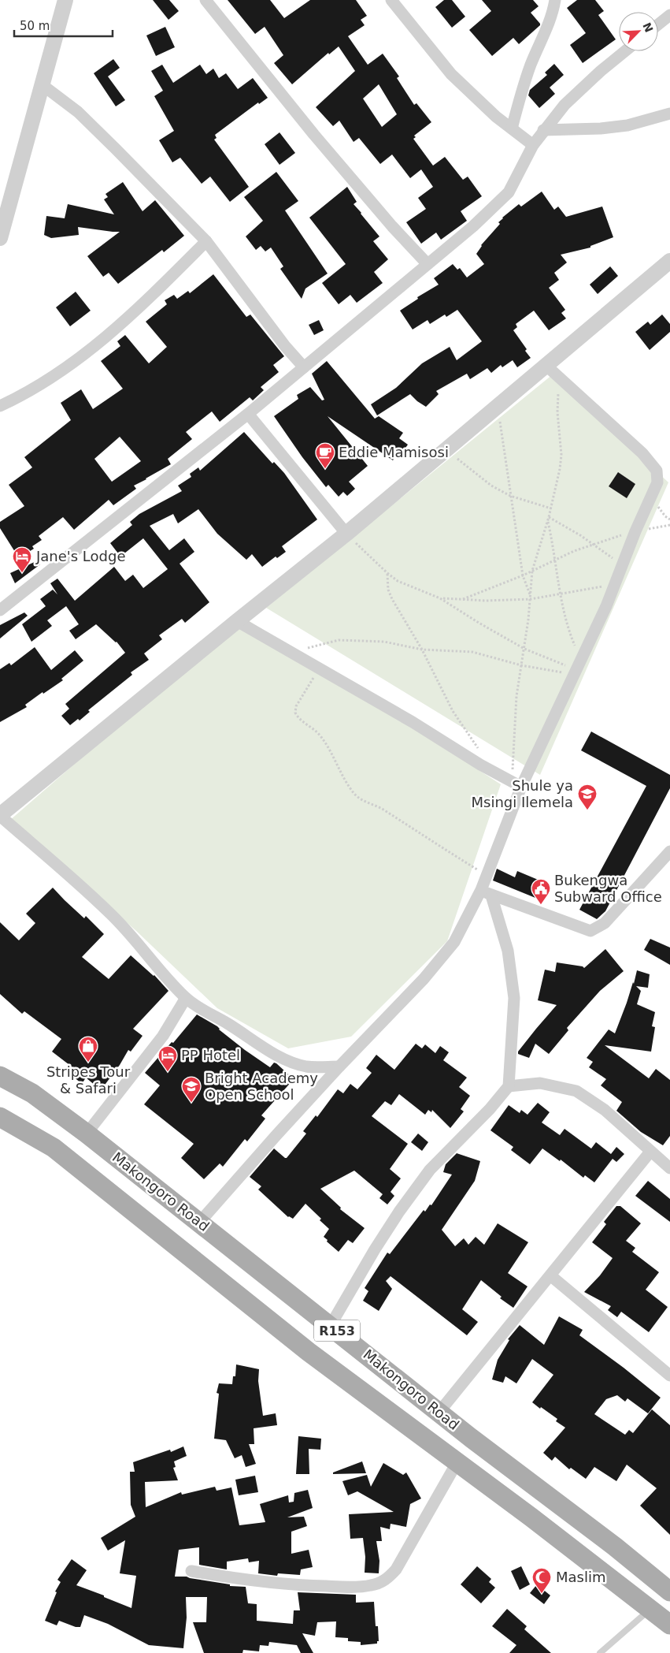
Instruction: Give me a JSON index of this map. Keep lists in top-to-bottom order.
{
  "streets": {
    "main road": ["Makongoro Road", "R153"]
  },
  "places": {
    "cafe": ["Eddie Mamisosi"],
    "hotel": ["Jane's Lodge", "PP Hotel"],
    "school or university": ["Shule ya Msingi Ilemela", "Bright Academy Open School"],
    "public building": ["Bukengwa Subward Office"],
    "shop": ["Stripes Tour & Safari"],
    "mosque": ["Maslim"]
  },
  "scale_bar": "50 m",
  "north": "top right"
}
